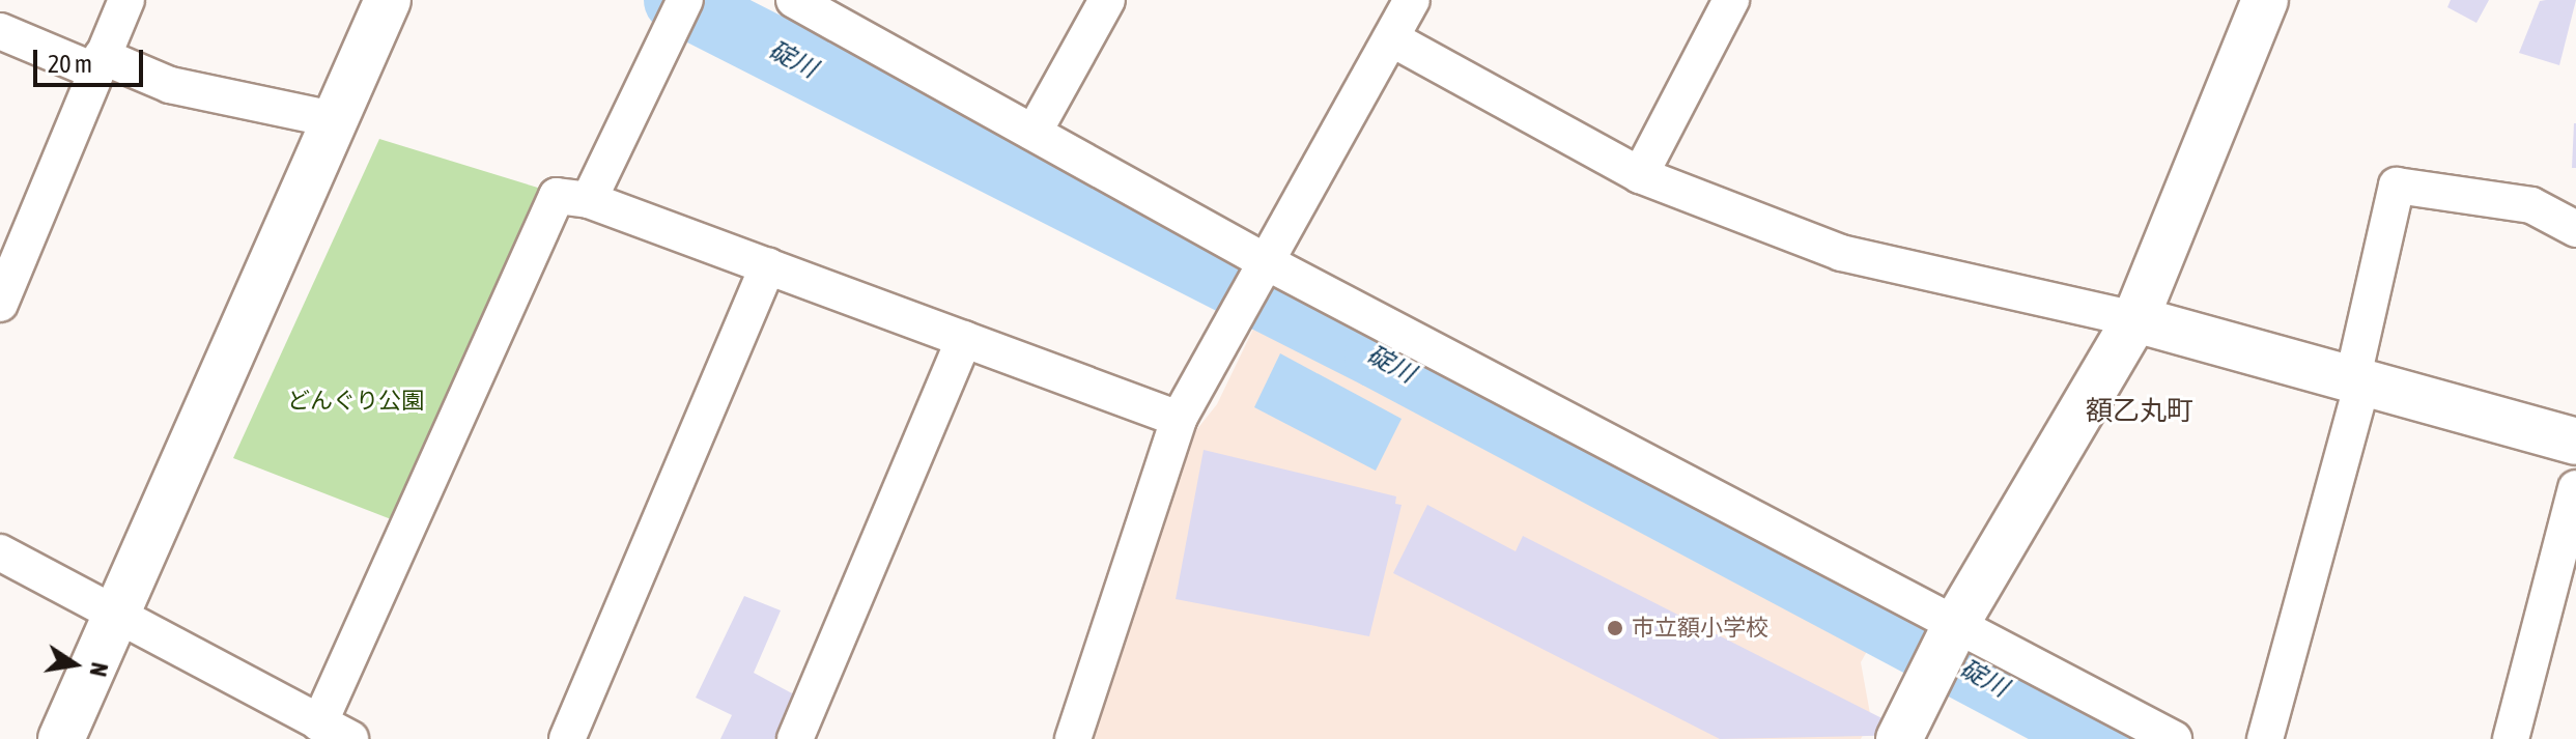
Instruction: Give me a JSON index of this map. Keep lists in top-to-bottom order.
{
  "districts": ["額乙丸町"],
  "water": ["碇川"],
  "parks": ["どんぐり公園"],
  "places": ["市立額小学校"],
  "scale_bar": "20 m",
  "north": "right"
}
